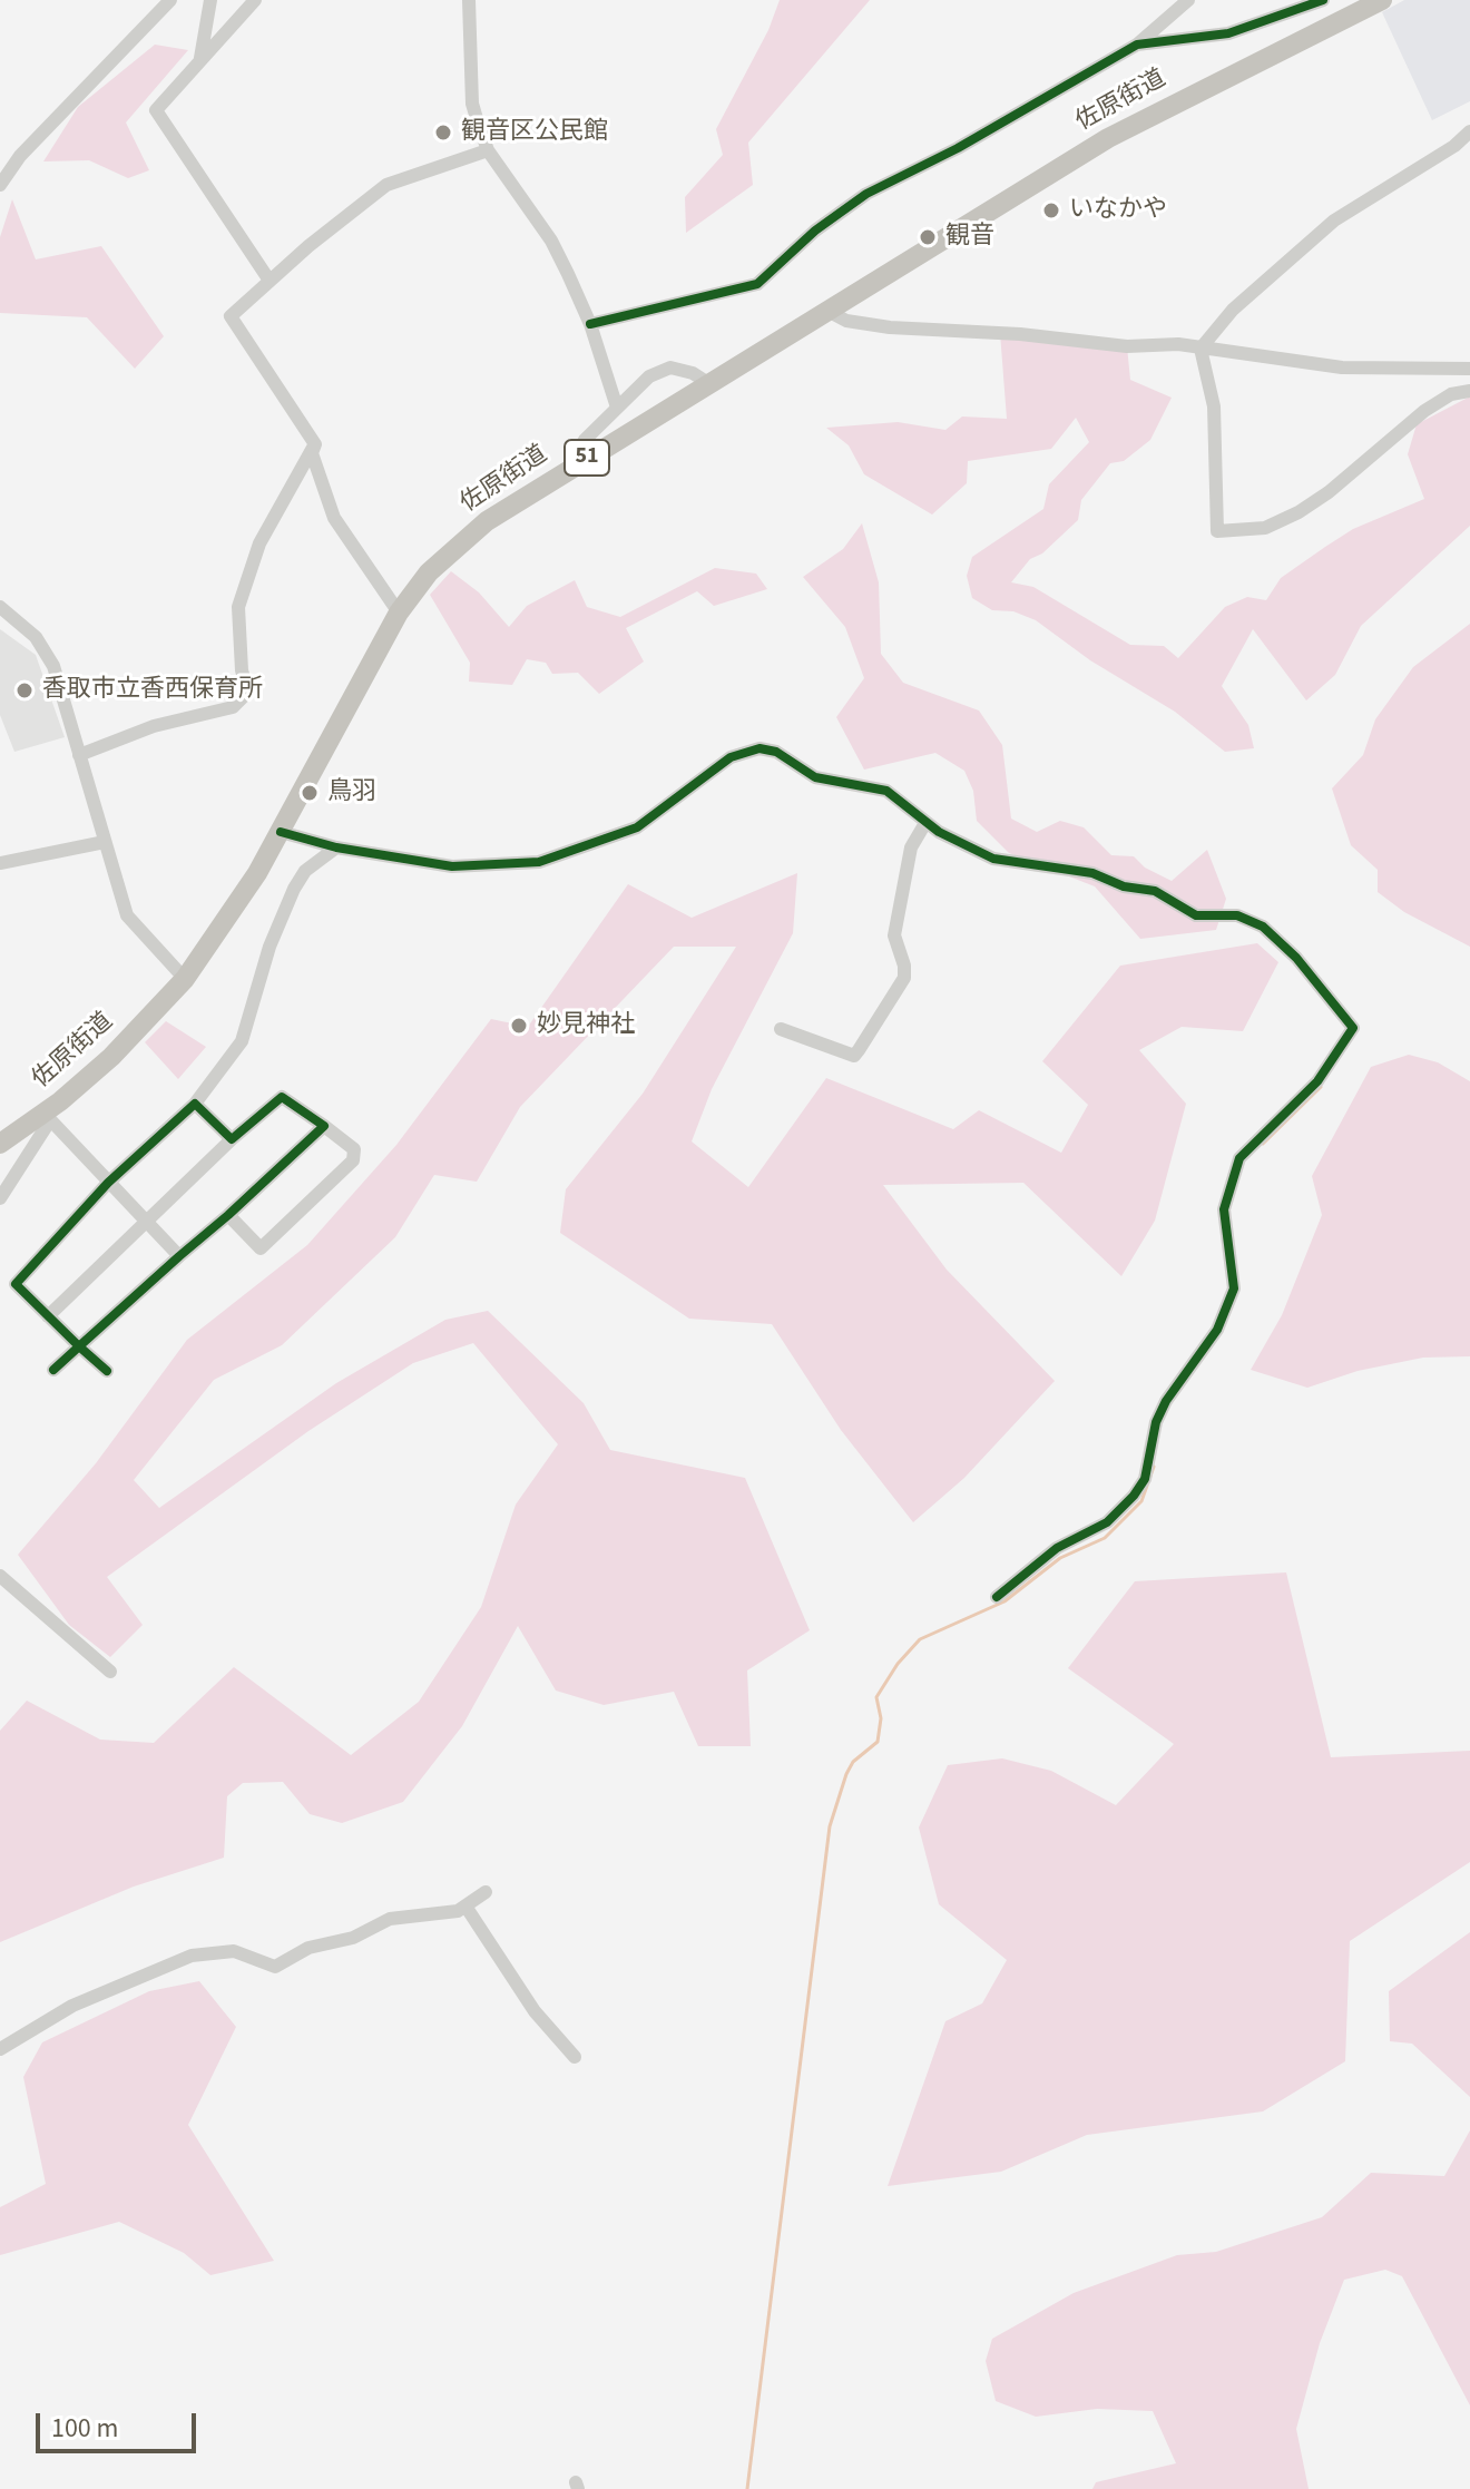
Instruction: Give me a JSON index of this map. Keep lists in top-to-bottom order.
{
  "streets": {
    "highway": ["佐原街道", "51"]
  },
  "places": [
    "観音区公民館",
    "いなかや",
    "観音",
    "香取市立香西保育所",
    "鳥羽",
    "妙見神社"
  ],
  "scale_bar": "100 m"
}
